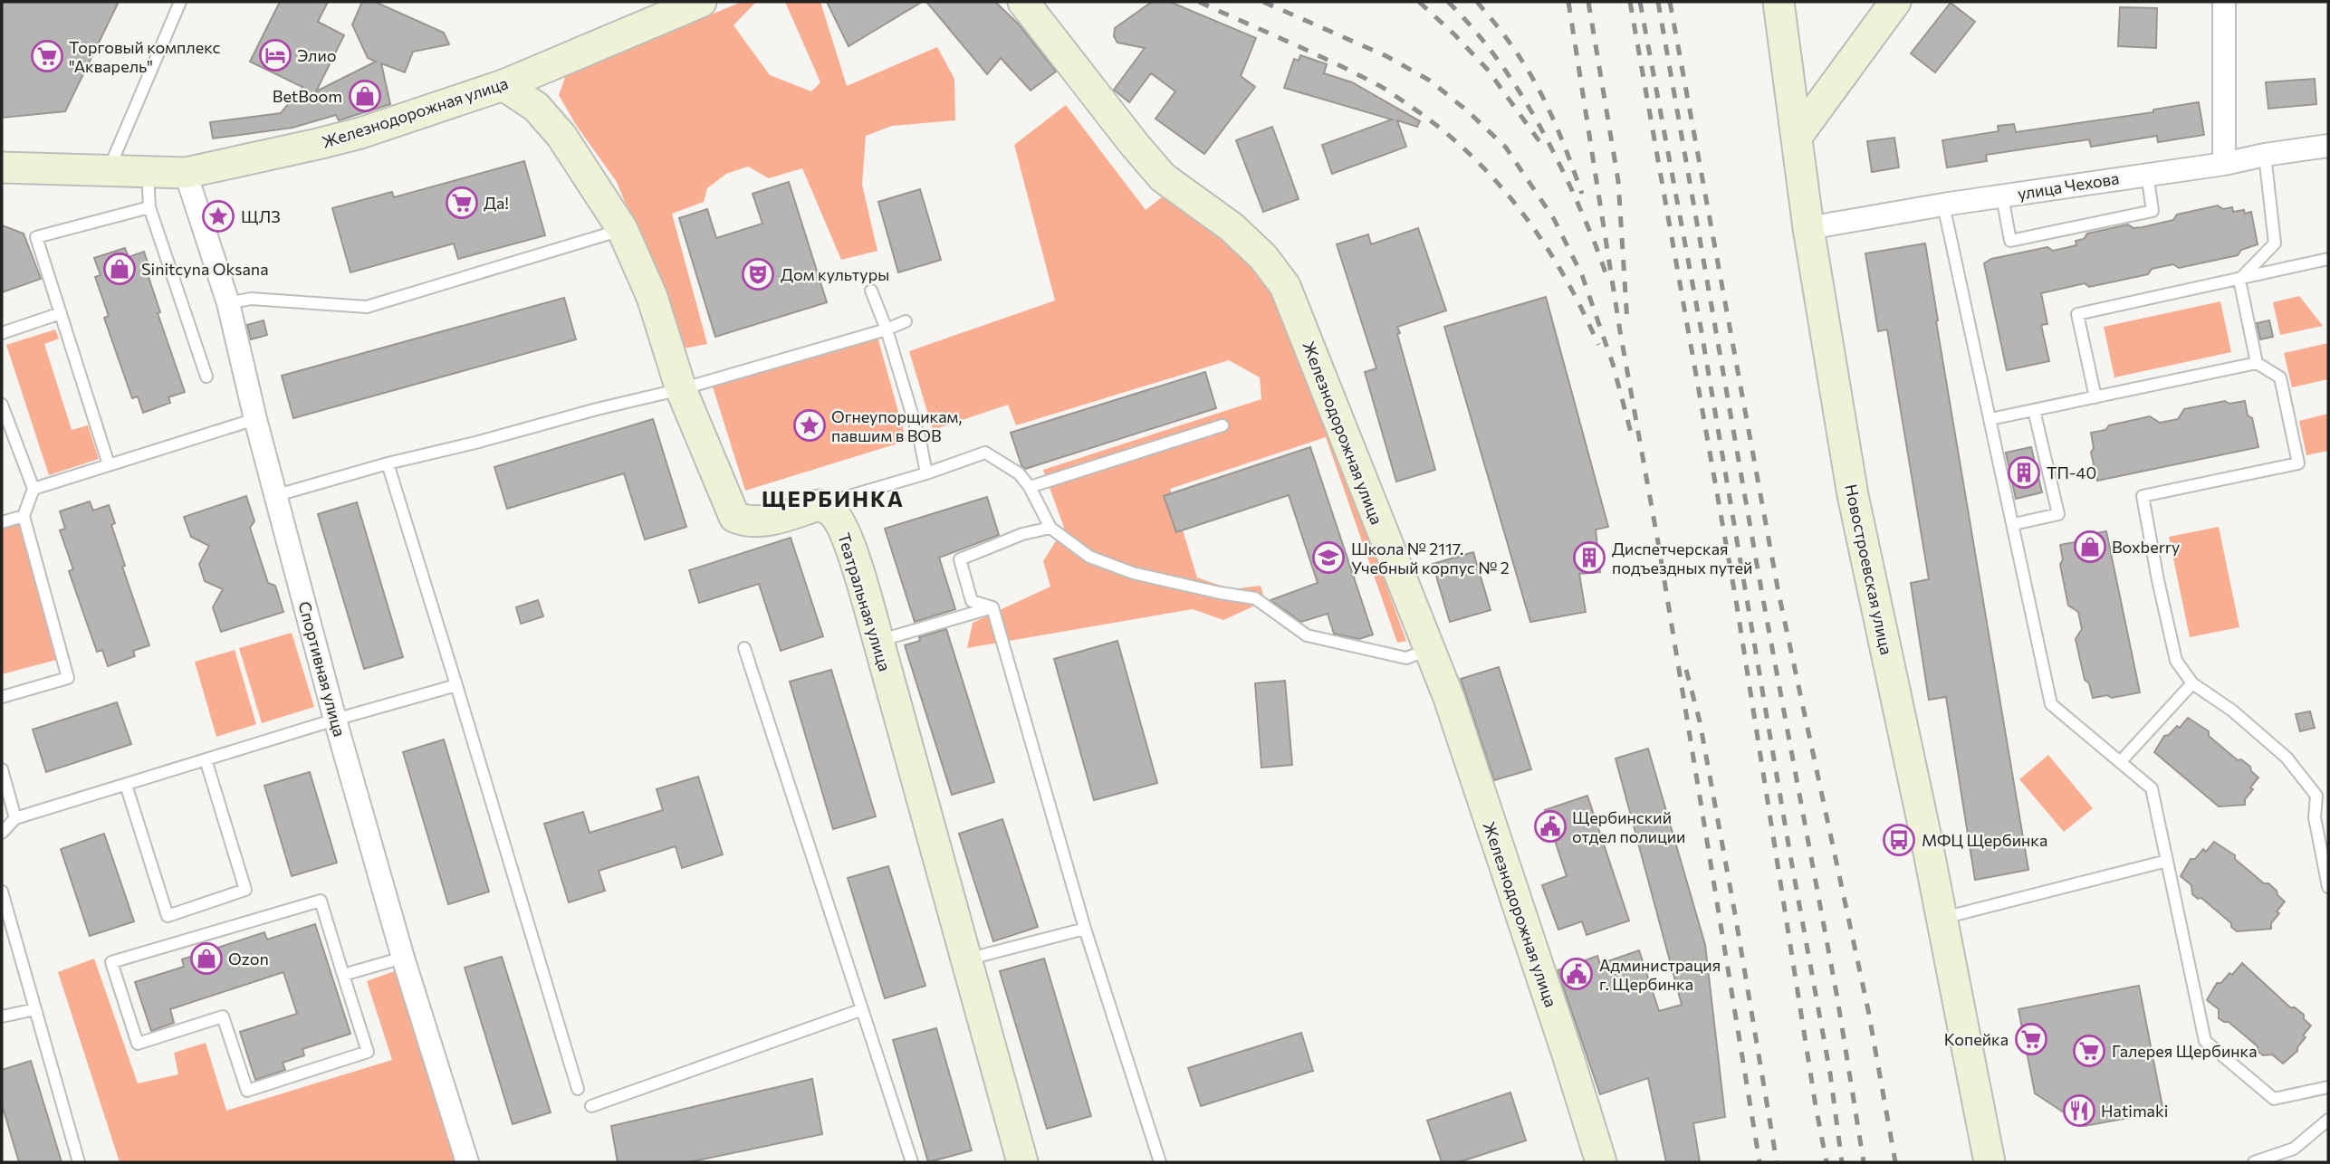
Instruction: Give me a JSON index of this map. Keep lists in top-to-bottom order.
{
  "streets": {
    "street": [
      "Железнодорожная улица",
      "улица Чехова",
      "Новостроевская улица",
      "Театральная улица",
      "Спортивная улица"
    ]
  },
  "crossings": [
    ["Железнодорожная улица", "Спортивная улица"],
    ["улица Чехова", "Новостроевская улица"]
  ],
  "districts": ["ЩЕРБИНКА"],
  "places": {
    "hotel": ["Элио"],
    "supermarket": [
      "Торговый комплекс \"Акварель\"",
      "Да!",
      "Копейка",
      "Галерея Щербинка"
    ],
    "shop": [
      "BetBoom",
      "Sinitcyna Oksana",
      "Boxberry",
      "Ozon"
    ],
    "place": ["ЩЛЗ", "Огнеупорщикам, павшим в ВОВ"],
    "theatre": ["Дом культуры"],
    "building": ["ТП-40", "Диспетчерская подъездных путей"],
    "school or university": ["Школа № 2117. Учебный корпус № 2"],
    "public building": ["Щербинский отдел полиции", "Администрация г. Щербинка"],
    "bus stop": ["МФЦ Щербинка"],
    "restaurant": ["Hatimaki"]
  }
}
